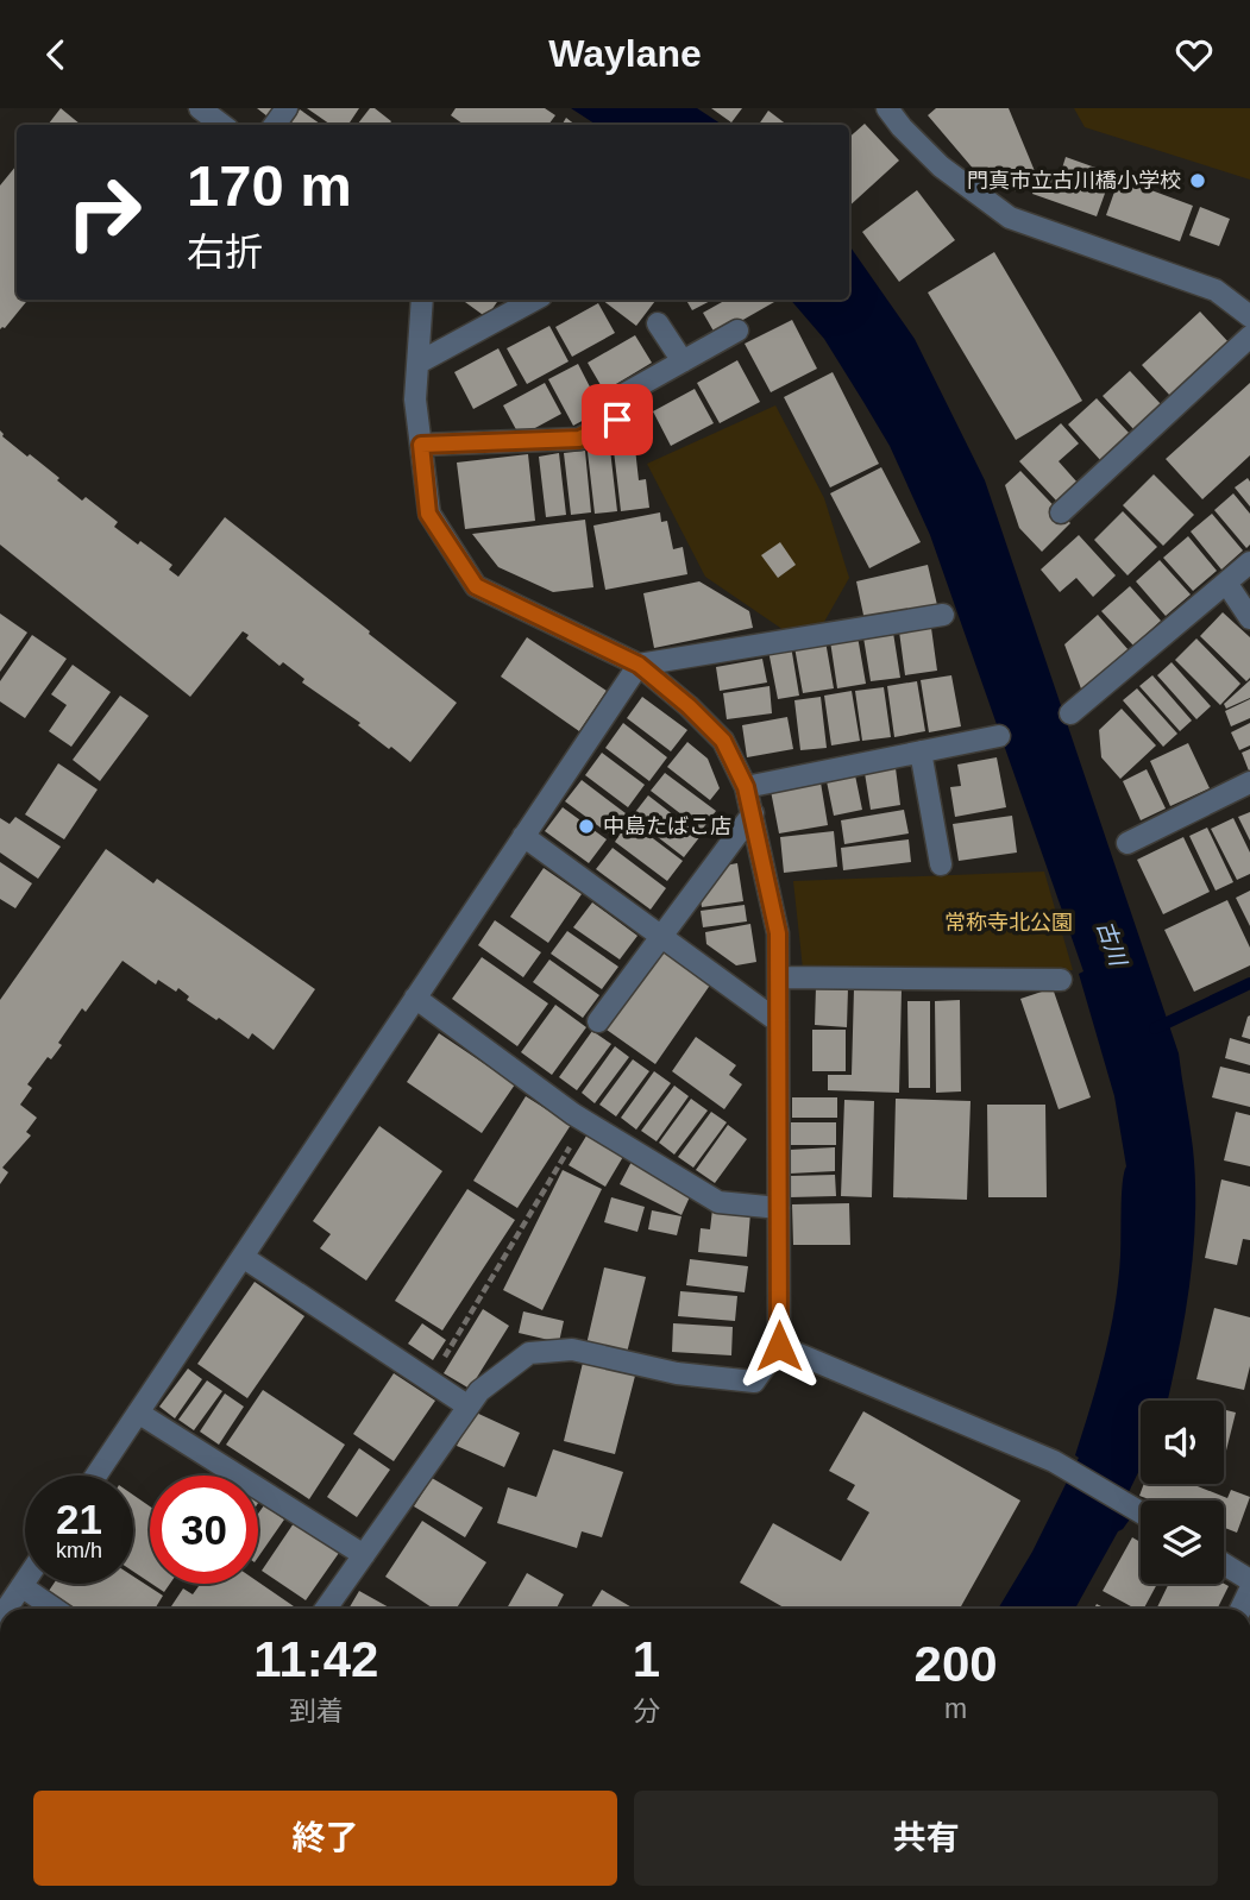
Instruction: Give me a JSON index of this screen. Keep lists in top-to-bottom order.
{
  "water": ["古川"],
  "parks": ["常称寺北公園"],
  "places": ["門真市立古川橋小学校", "中島たばこ店"],
  "page": {
    "header": "Waylane",
    "turn": ["170 m", "右折"],
    "speed": "21 km/h",
    "limit": "30",
    "eta": [
      "11:42",
      "到着",
      "1",
      "分",
      "200",
      "m"
    ],
    "buttons": ["終了", "共有"]
  }
}
